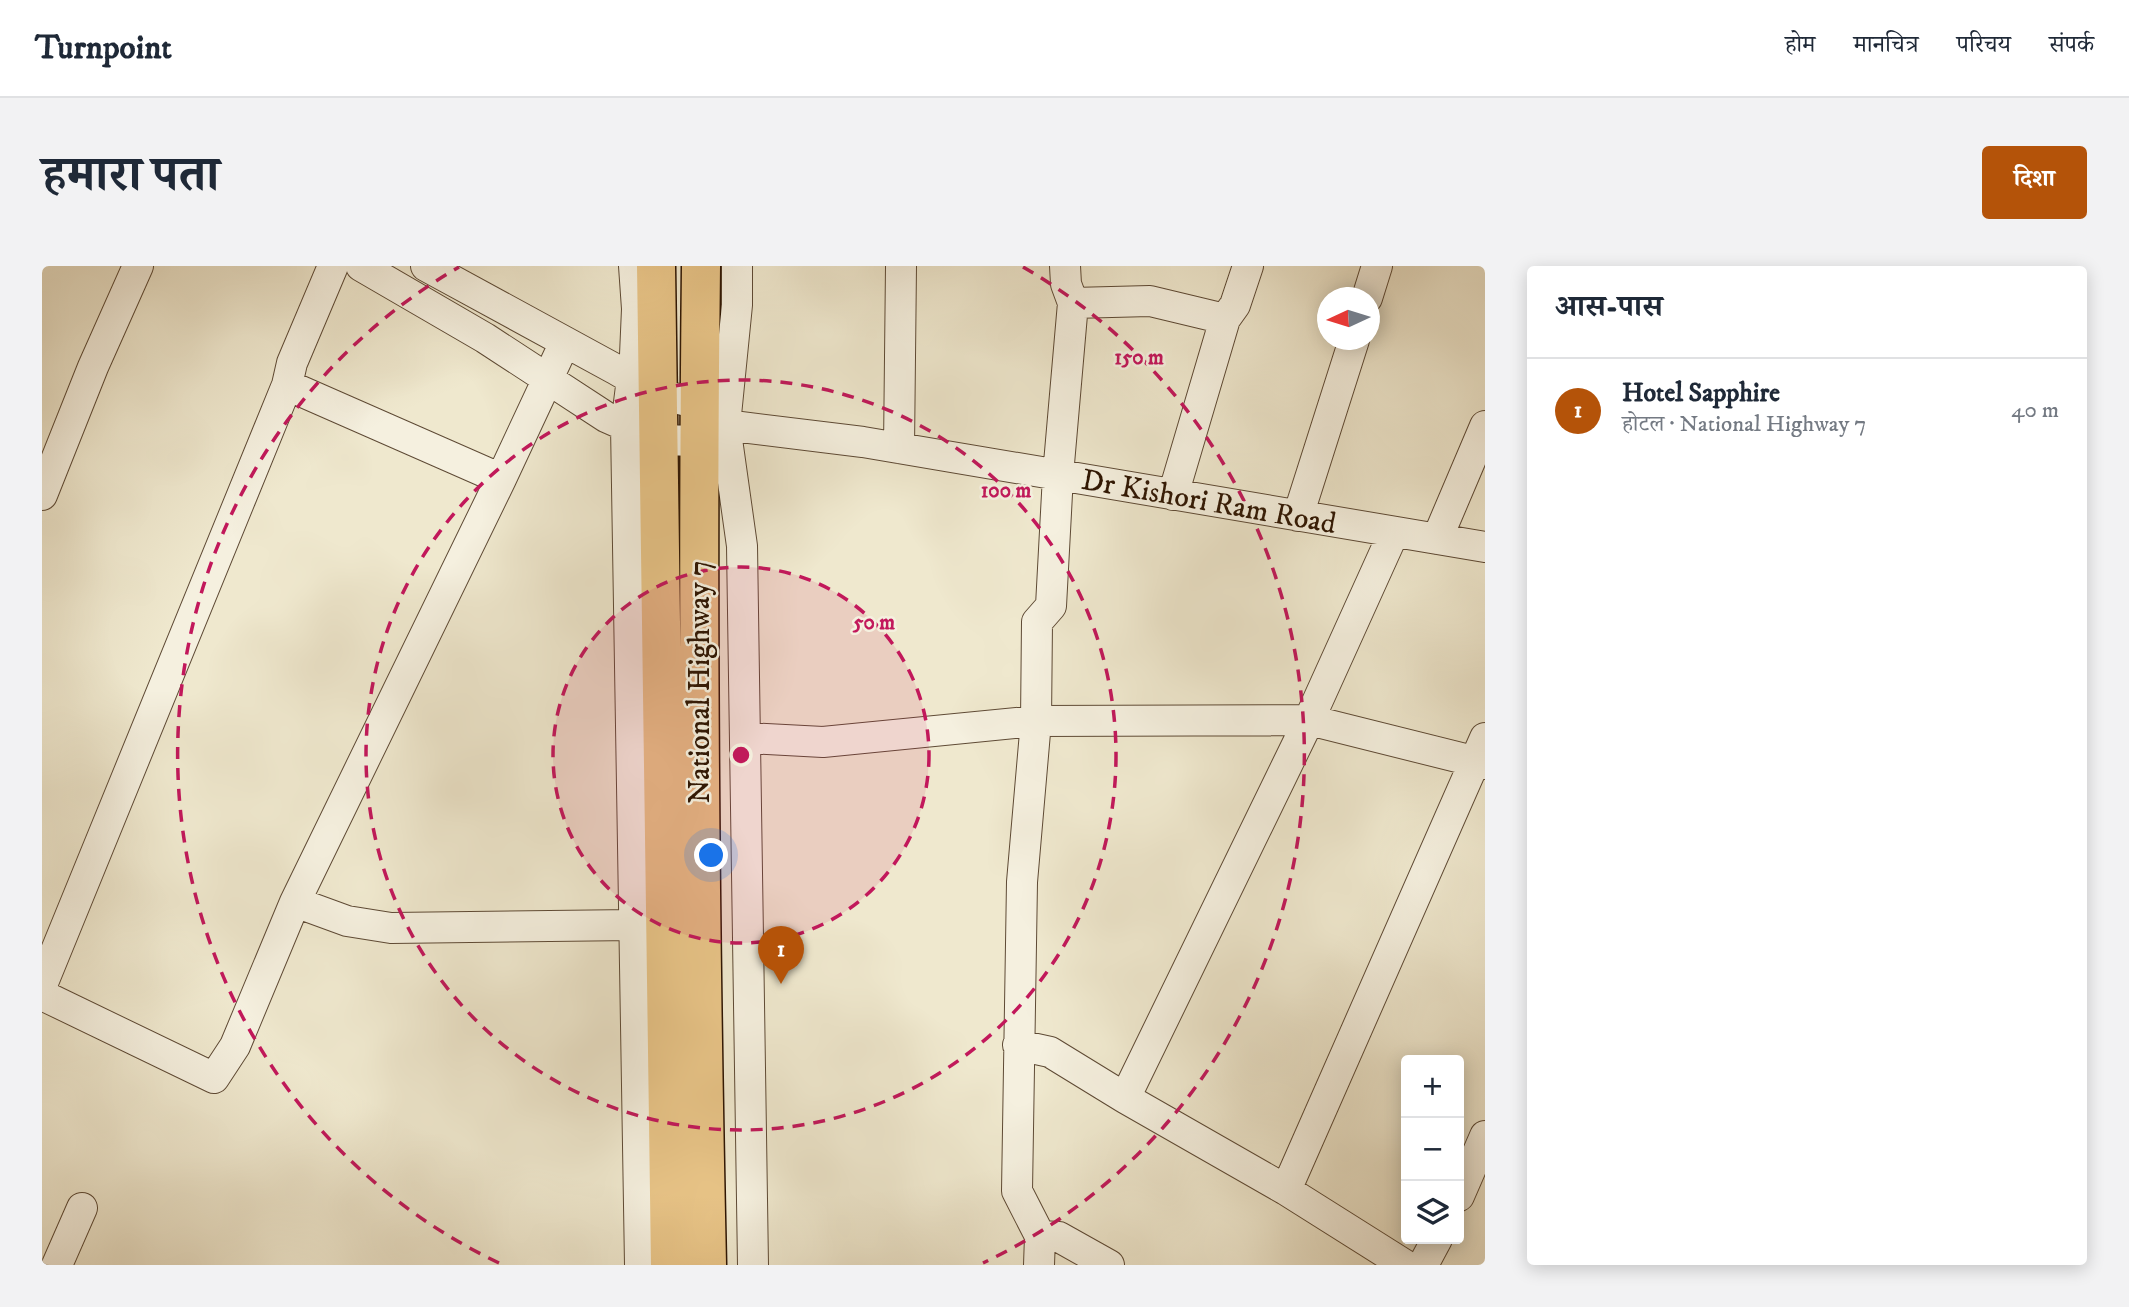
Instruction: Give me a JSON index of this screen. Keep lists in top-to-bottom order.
{
  "streets": {
    "highway": ["National Highway 7"],
    "street": ["Dr Kishori Ram Road"]
  },
  "crossings": [
    ["Dr Kishori Ram Road", "National Highway 7"]
  ],
  "north": "left",
  "page": {
    "header": "Turnpoint",
    "nav": [
      "होम",
      "मानचित्र",
      "परिचय",
      "संपर्क"
    ],
    "title": "हमारा पता",
    "buttons": "दिशा",
    "heading": "आस-पास",
    "list": [
      {
        "mark": "1",
        "name": "Hotel Sapphire",
        "note": "होटल · National Highway 7",
        "value": "40 m"
      }
    ],
    "pins": "1",
    "map_buttons": ["+", "−"]
  },
  "rings": ["150 m", "100 m", "50 m"]
}
